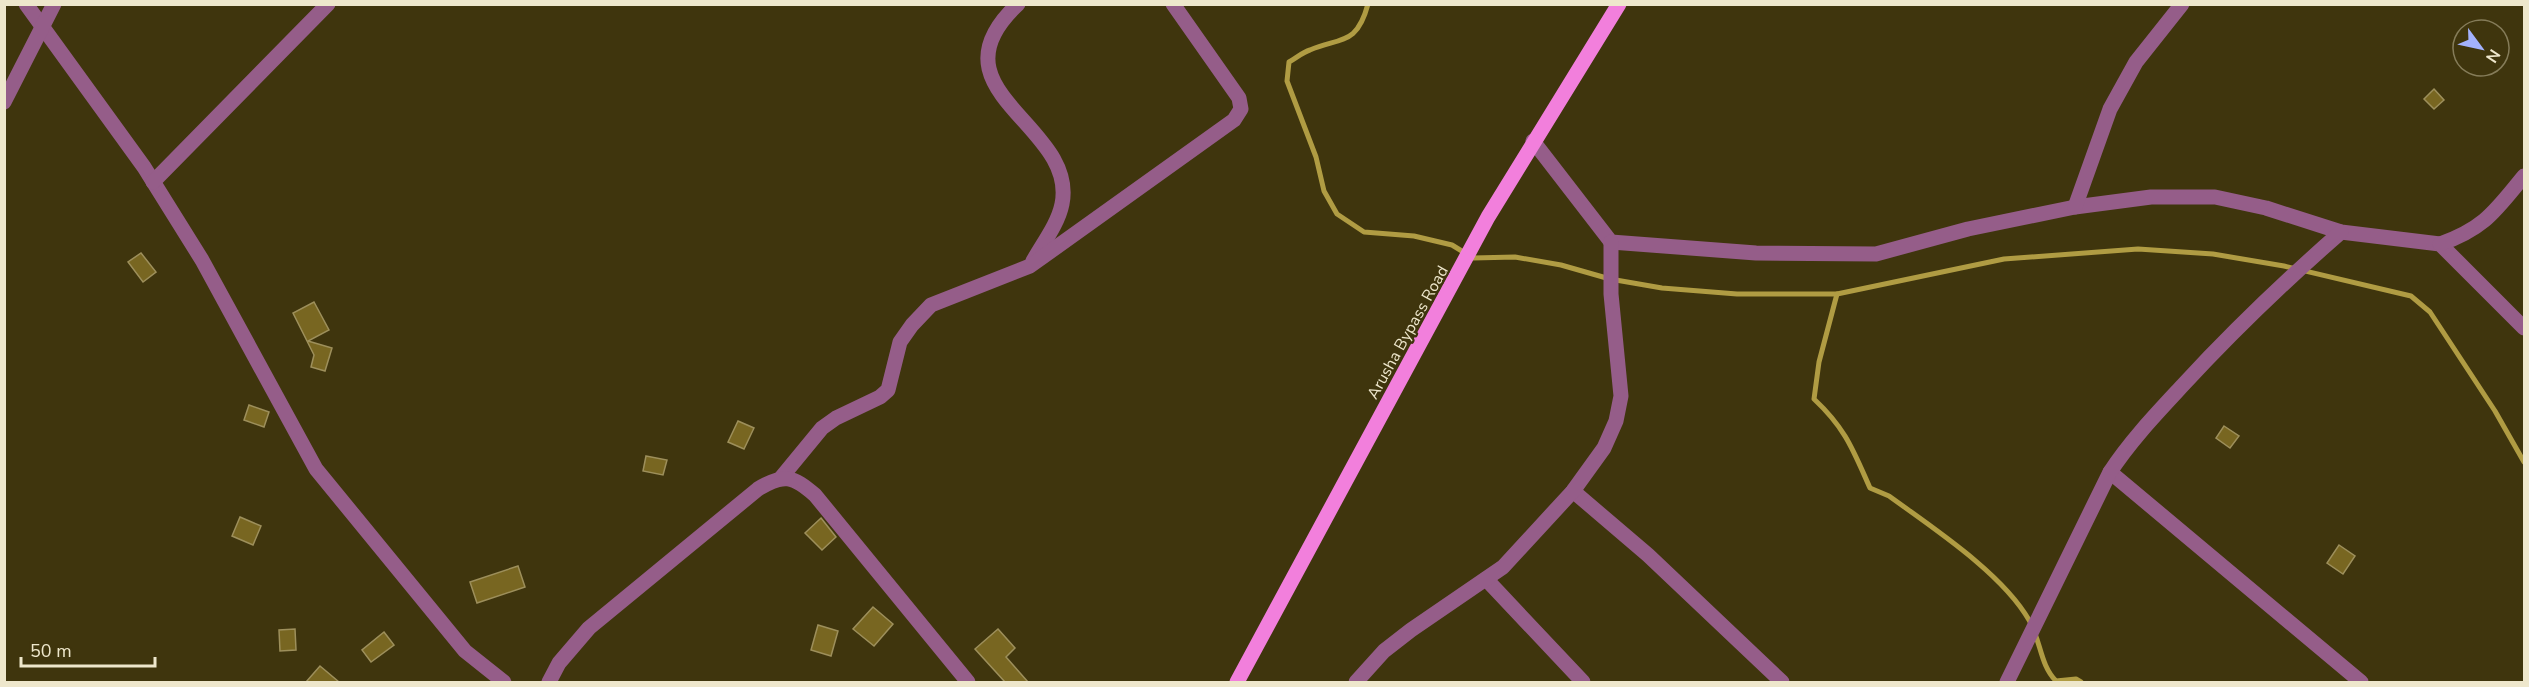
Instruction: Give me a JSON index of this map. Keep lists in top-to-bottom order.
{
  "streets": {
    "main road": ["Arusha Bypass Road"]
  },
  "scale_bar": "50 m",
  "north": "bottom right"
}
